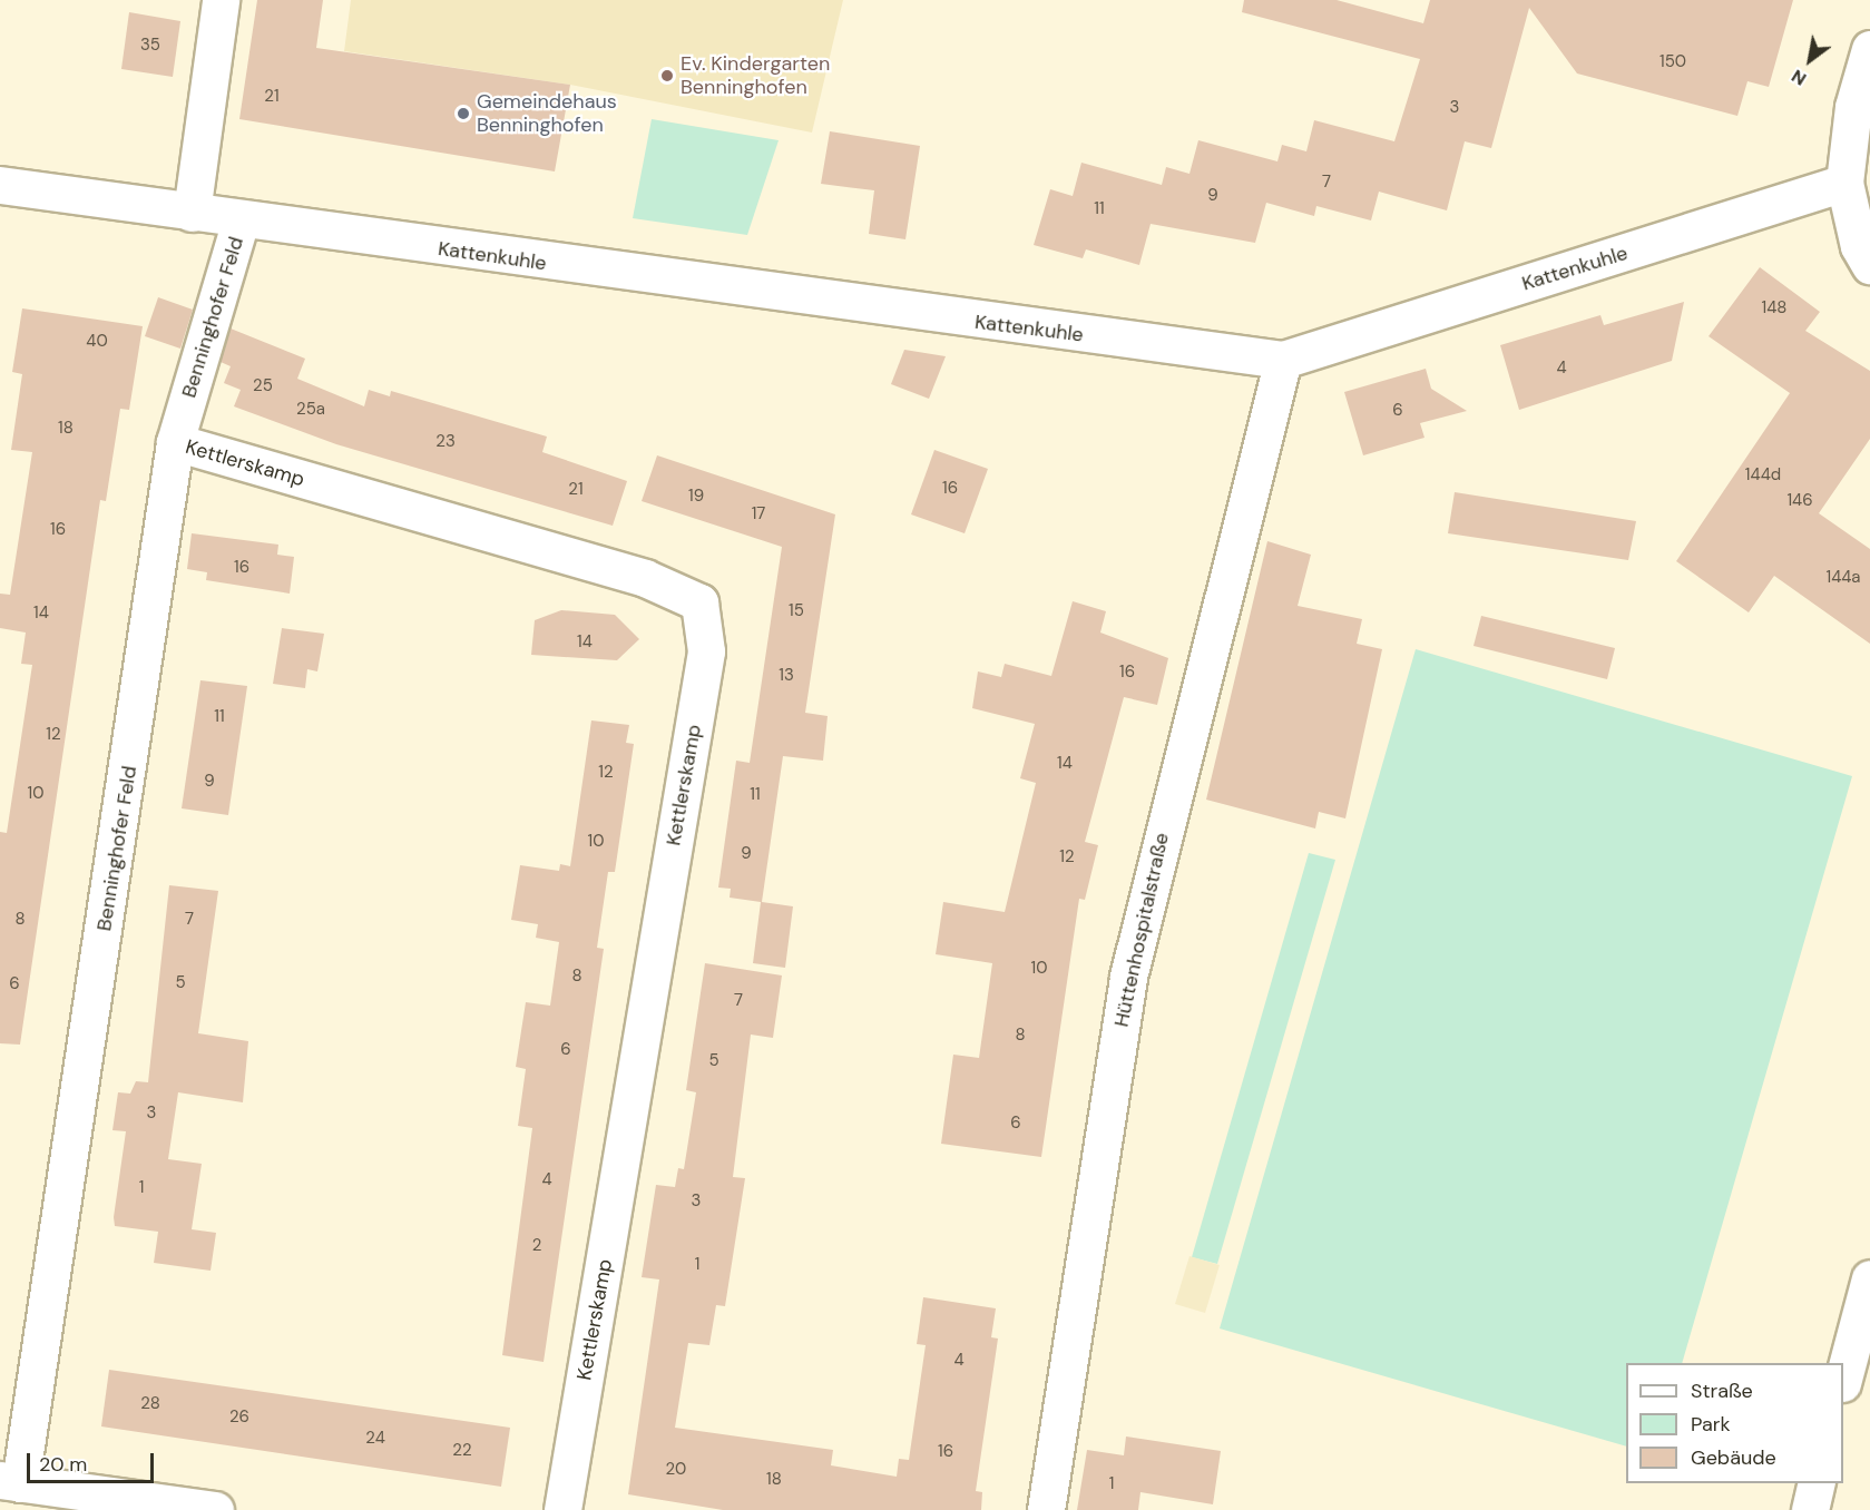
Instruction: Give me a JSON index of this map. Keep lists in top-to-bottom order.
{
  "streets": {
    "street": [
      "Kattenkuhle",
      "Benninghofer Feld",
      "Kettlerskamp",
      "Hüttenhospitalstraße"
    ]
  },
  "crossings": [
    ["Kattenkuhle", "Benninghofer Feld"],
    ["Kattenkuhle", "Hüttenhospitalstraße"],
    ["Benninghofer Feld", "Kettlerskamp"]
  ],
  "places": ["Ev. Kindergarten Benninghofen", "Gemeindehaus Benninghofen"],
  "house_numbers": [
    "35",
    "150",
    "21",
    "3",
    "7",
    "9",
    "11",
    "148",
    "40",
    "4",
    "25",
    "25a",
    "6",
    "18",
    "23",
    "144d",
    "16",
    "21",
    "19",
    "146",
    "17",
    "16",
    "16",
    "144a",
    "15",
    "14",
    "14",
    "16",
    "13",
    "11",
    "12",
    "14",
    "12",
    "9",
    "10",
    "11",
    "10",
    "9",
    "12",
    "8",
    "7",
    "10",
    "8",
    "5",
    "6",
    "7",
    "8",
    "6",
    "5",
    "3",
    "6",
    "4",
    "1",
    "3",
    "2",
    "1",
    "4",
    "28",
    "26",
    "24",
    "22",
    "16",
    "20",
    "18",
    "1"
  ],
  "legend": ["Straße", "Park", "Gebäude"],
  "scale_bar": "20 m",
  "north": "bottom left"
}
